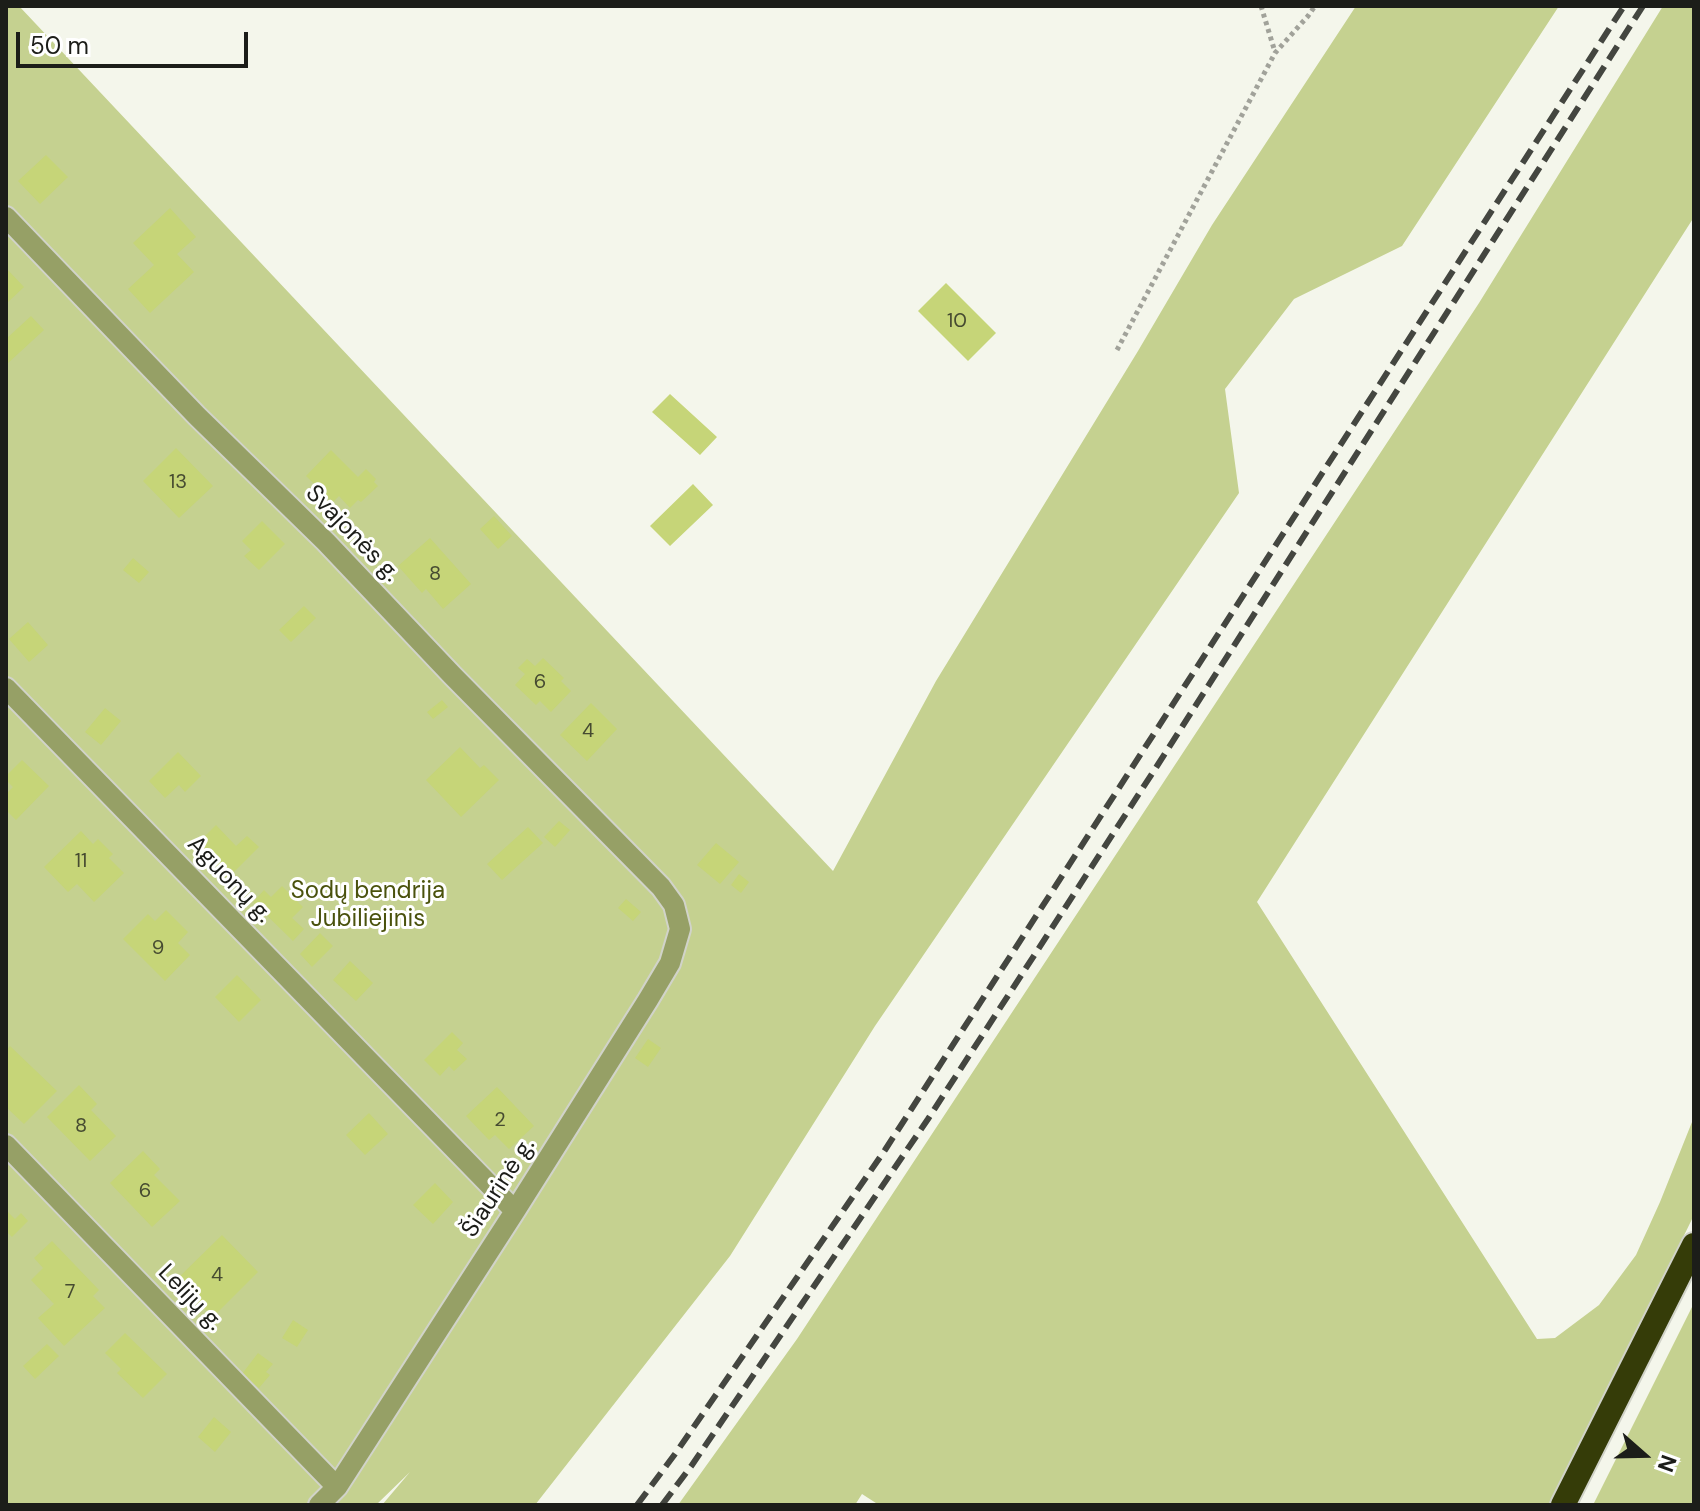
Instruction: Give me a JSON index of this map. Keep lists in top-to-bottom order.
{
  "streets": {
    "street": [
      "Svajonės g.",
      "Aguonų g.",
      "Šiaurinė g.",
      "Lelijų g."
    ]
  },
  "crossings": [
    ["Svajonės g.", "Šiaurinė g."],
    ["Aguonų g.", "Šiaurinė g."],
    ["Šiaurinė g.", "Lelijų g."]
  ],
  "parks": ["Sodų bendrija Jubiliejinis"],
  "house_numbers": [
    "10",
    "13",
    "8",
    "6",
    "4",
    "11",
    "9",
    "2",
    "8",
    "6",
    "4",
    "7"
  ],
  "scale_bar": "50 m",
  "north": "right"
}
